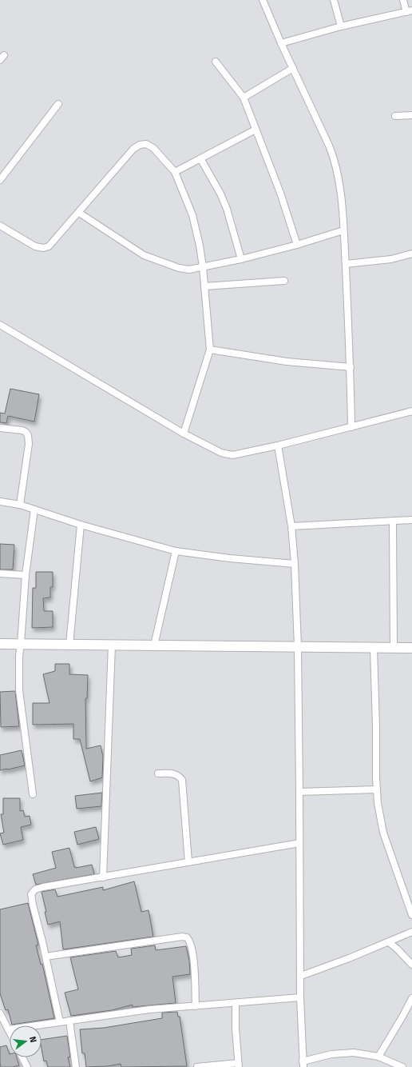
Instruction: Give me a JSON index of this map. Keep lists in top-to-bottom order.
{
  "north": "right"
}
